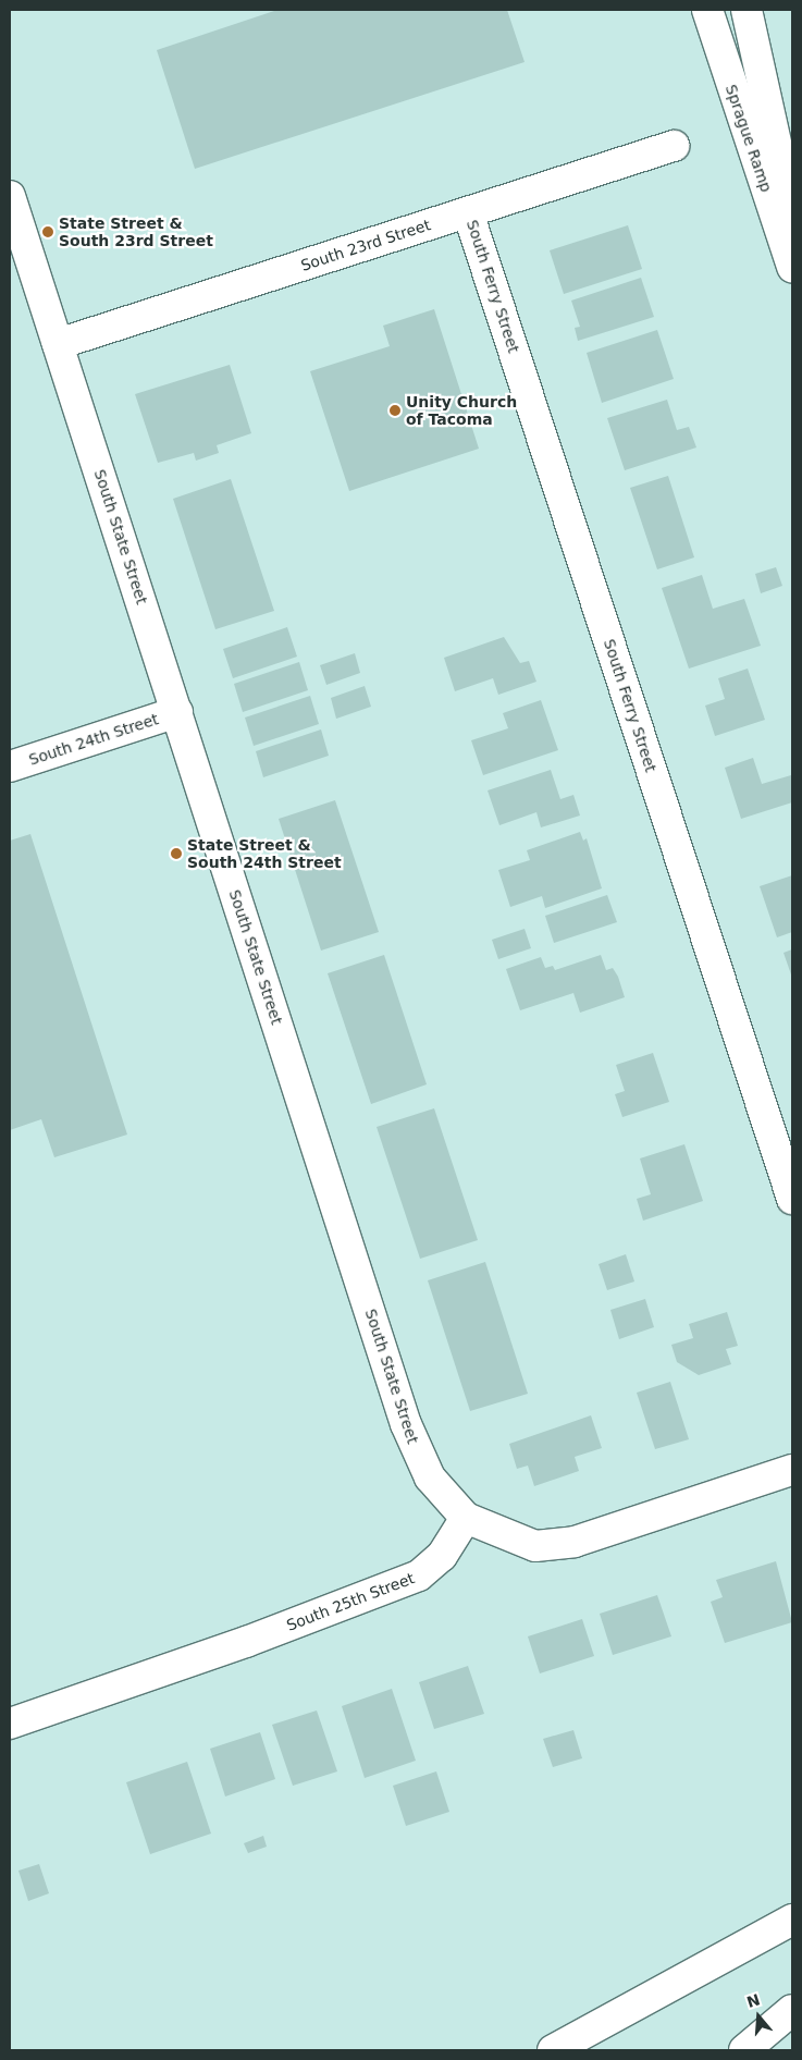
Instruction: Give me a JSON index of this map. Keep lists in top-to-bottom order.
{
  "streets": {
    "main road": [
      "Sprague Ramp",
      "South 23rd Street",
      "South Ferry Street",
      "South State Street",
      "South 24th Street",
      "South 25th Street"
    ]
  },
  "crossings": [
    ["South 23rd Street", "South Ferry Street"],
    ["South 23rd Street", "South State Street"],
    ["South State Street", "South 24th Street"],
    ["South State Street", "South 25th Street"]
  ],
  "places": ["State Street & South 23rd Street", "Unity Church of Tacoma", "State Street & South 24th Street"],
  "north": "top"
}
